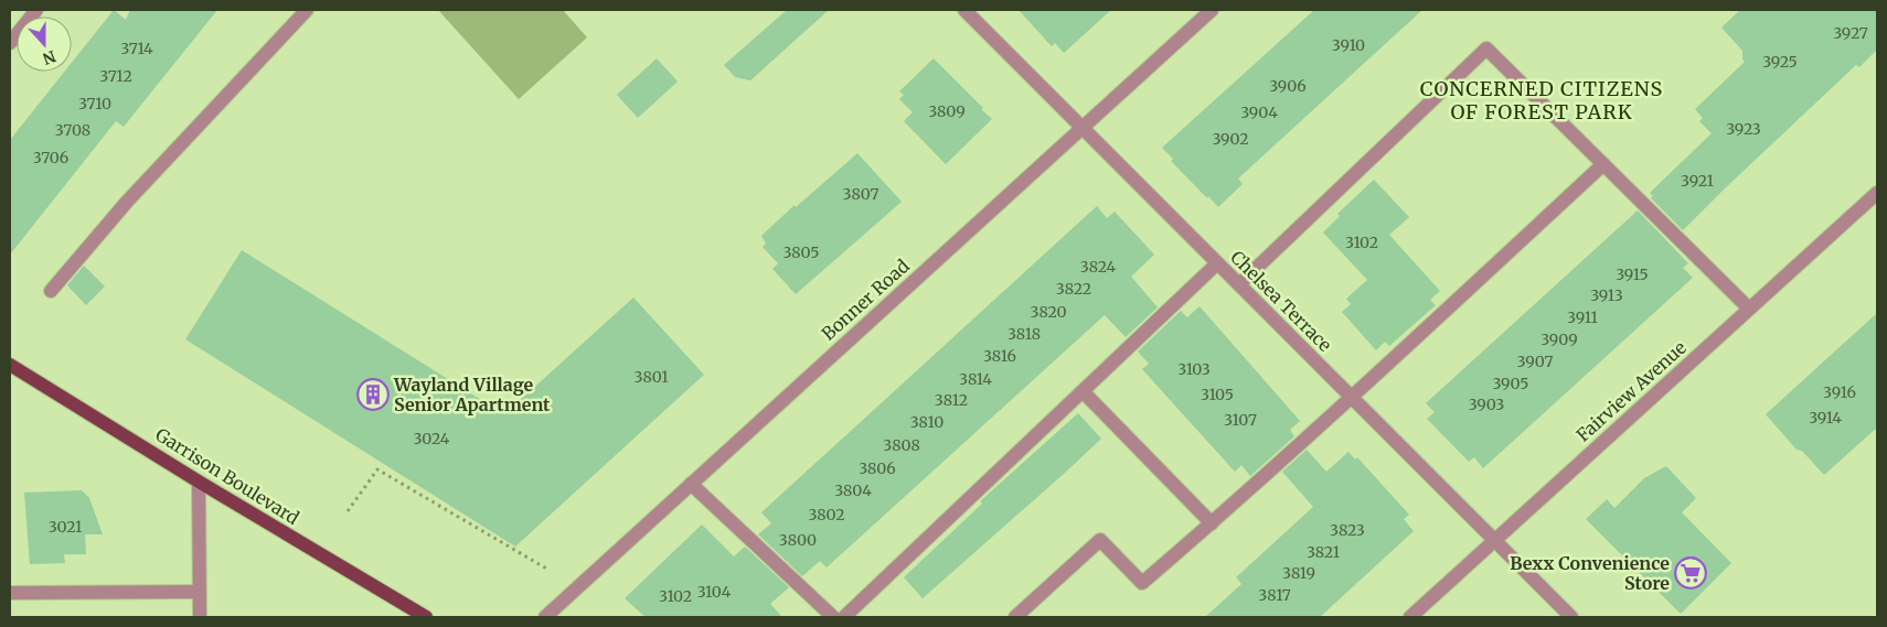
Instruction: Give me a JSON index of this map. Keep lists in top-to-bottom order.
{
  "streets": {
    "main road": ["Garrison Boulevard"],
    "street": ["Bonner Road", "Chelsea Terrace", "Fairview Avenue"]
  },
  "crossings": [
    ["Bonner Road", "Chelsea Terrace"],
    ["Chelsea Terrace", "Fairview Avenue"]
  ],
  "districts": ["CONCERNED CITIZENS OF FOREST PARK"],
  "places": {
    "building": ["Wayland Village Senior Apartment"],
    "supermarket": ["Bexx Convenience Store"]
  },
  "house_numbers": [
    "3927",
    "3910",
    "3714",
    "3925",
    "3712",
    "3906",
    "3710",
    "3809",
    "3904",
    "3923",
    "3708",
    "3902",
    "3706",
    "3921",
    "3807",
    "3102",
    "3805",
    "3824",
    "3915",
    "3822",
    "3913",
    "3820",
    "3911",
    "3818",
    "3909",
    "3816",
    "3907",
    "3103",
    "3801",
    "3814",
    "3905",
    "3916",
    "3105",
    "3812",
    "3903",
    "3914",
    "3107",
    "3810",
    "3024",
    "3808",
    "3806",
    "3804",
    "3802",
    "3021",
    "3823",
    "3800",
    "3821",
    "3819",
    "3104",
    "3817",
    "3102"
  ],
  "north": "bottom"
}
